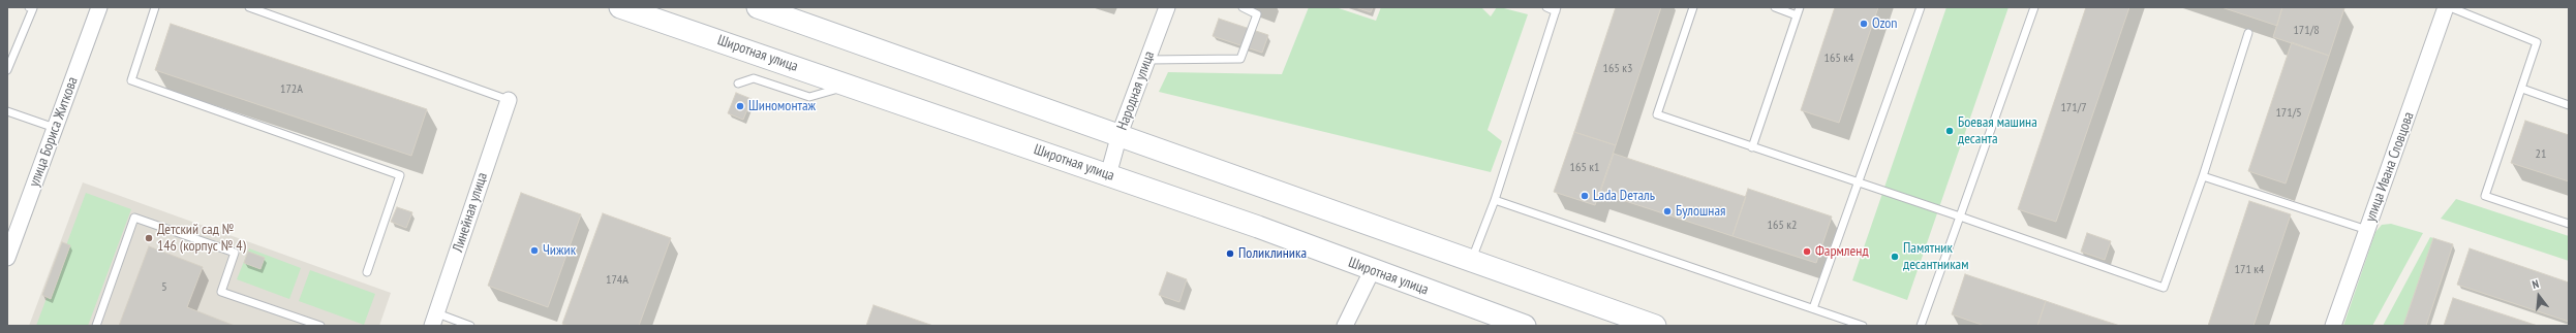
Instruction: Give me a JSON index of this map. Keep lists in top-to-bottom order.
{
  "streets": {
    "main road": ["Широтная улица"],
    "street": [
      "Народная улица",
      "улица Бориса Житкова",
      "улица Ивана Словцова",
      "Линейная улица"
    ]
  },
  "crossings": [
    ["Широтная улица", "Народная улица"]
  ],
  "places": [
    "Ozon",
    "Шиномонтаж",
    "Боевая машина десанта",
    "Lada Dеталь",
    "Булошная",
    "Детский сад № 146 (корпус № 4)",
    "Чижик",
    "Фармленд",
    "Поликлиника",
    "Памятник десантникам"
  ],
  "house_numbers": [
    "171/8",
    "165 к4",
    "165 к3",
    "172А",
    "171/7",
    "171/5",
    "21",
    "165 к1",
    "165 к2",
    "171 к4",
    "174А",
    "5"
  ],
  "north": "top"
}
